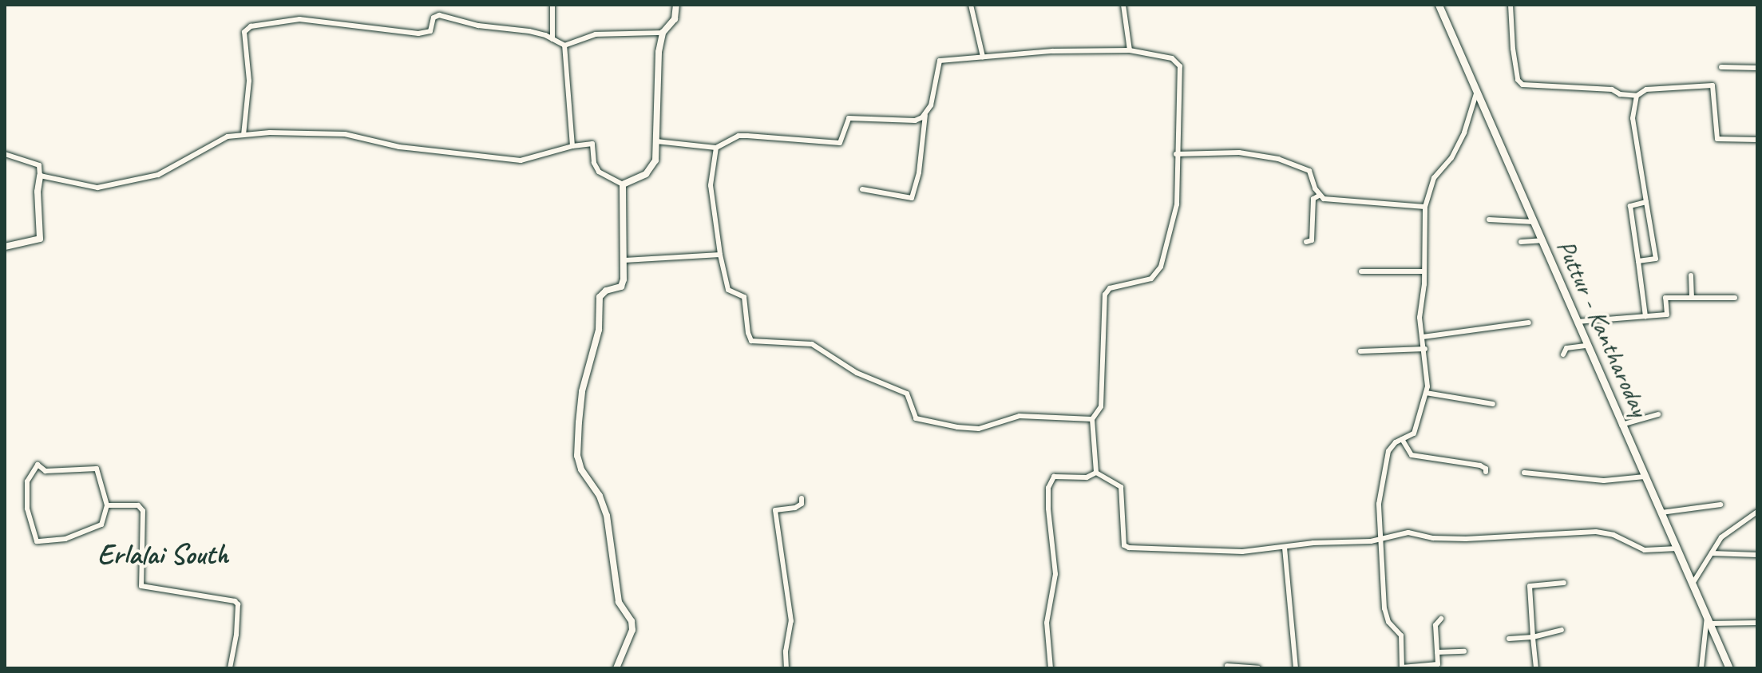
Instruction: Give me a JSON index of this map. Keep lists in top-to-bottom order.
{
  "streets": {
    "main road": ["Puttur - Kantharoday"]
  },
  "districts": ["Erlalai South"]
}
